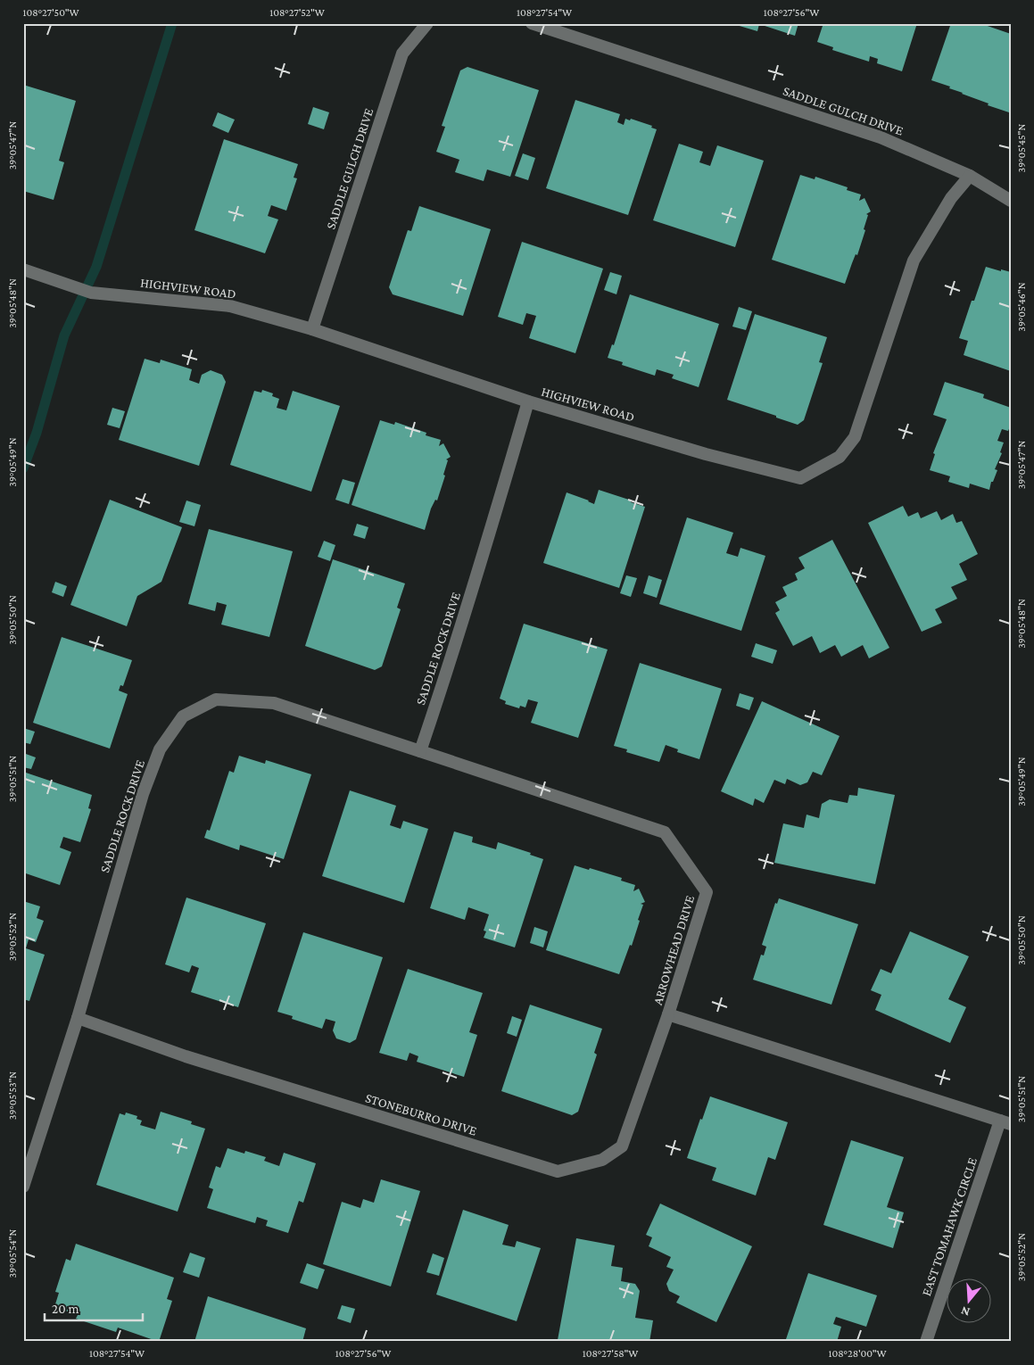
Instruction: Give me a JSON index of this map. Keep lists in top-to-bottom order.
{
  "streets": {
    "street": [
      "SADDLE GULCH DRIVE",
      "HIGHVIEW ROAD",
      "SADDLE ROCK DRIVE",
      "ARROWHEAD DRIVE",
      "STONEBURRO DRIVE",
      "EAST TOMAHAWK CIRCLE"
    ]
  },
  "crossings": [
    ["SADDLE GULCH DRIVE", "HIGHVIEW ROAD"],
    ["HIGHVIEW ROAD", "SADDLE ROCK DRIVE"],
    ["SADDLE ROCK DRIVE", "ARROWHEAD DRIVE"],
    ["SADDLE ROCK DRIVE", "STONEBURRO DRIVE"],
    ["ARROWHEAD DRIVE", "STONEBURRO DRIVE"],
    ["ARROWHEAD DRIVE", "EAST TOMAHAWK CIRCLE"]
  ],
  "scale_bar": "20 m",
  "north": "bottom",
  "coordinates": [
    "108°27'50\"W",
    "108°27'52\"W",
    "108°27'54\"W",
    "108°27'56\"W",
    "39°05'47\"N",
    "39°05'45\"N",
    "39°05'48\"N",
    "39°05'46\"N",
    "39°05'49\"N",
    "39°05'50\"N",
    "39°05'51\"N",
    "39°05'52\"N",
    "39°05'53\"N",
    "39°05'54\"N",
    "108°27'58\"W",
    "108°28'00\"W"
  ]
}
